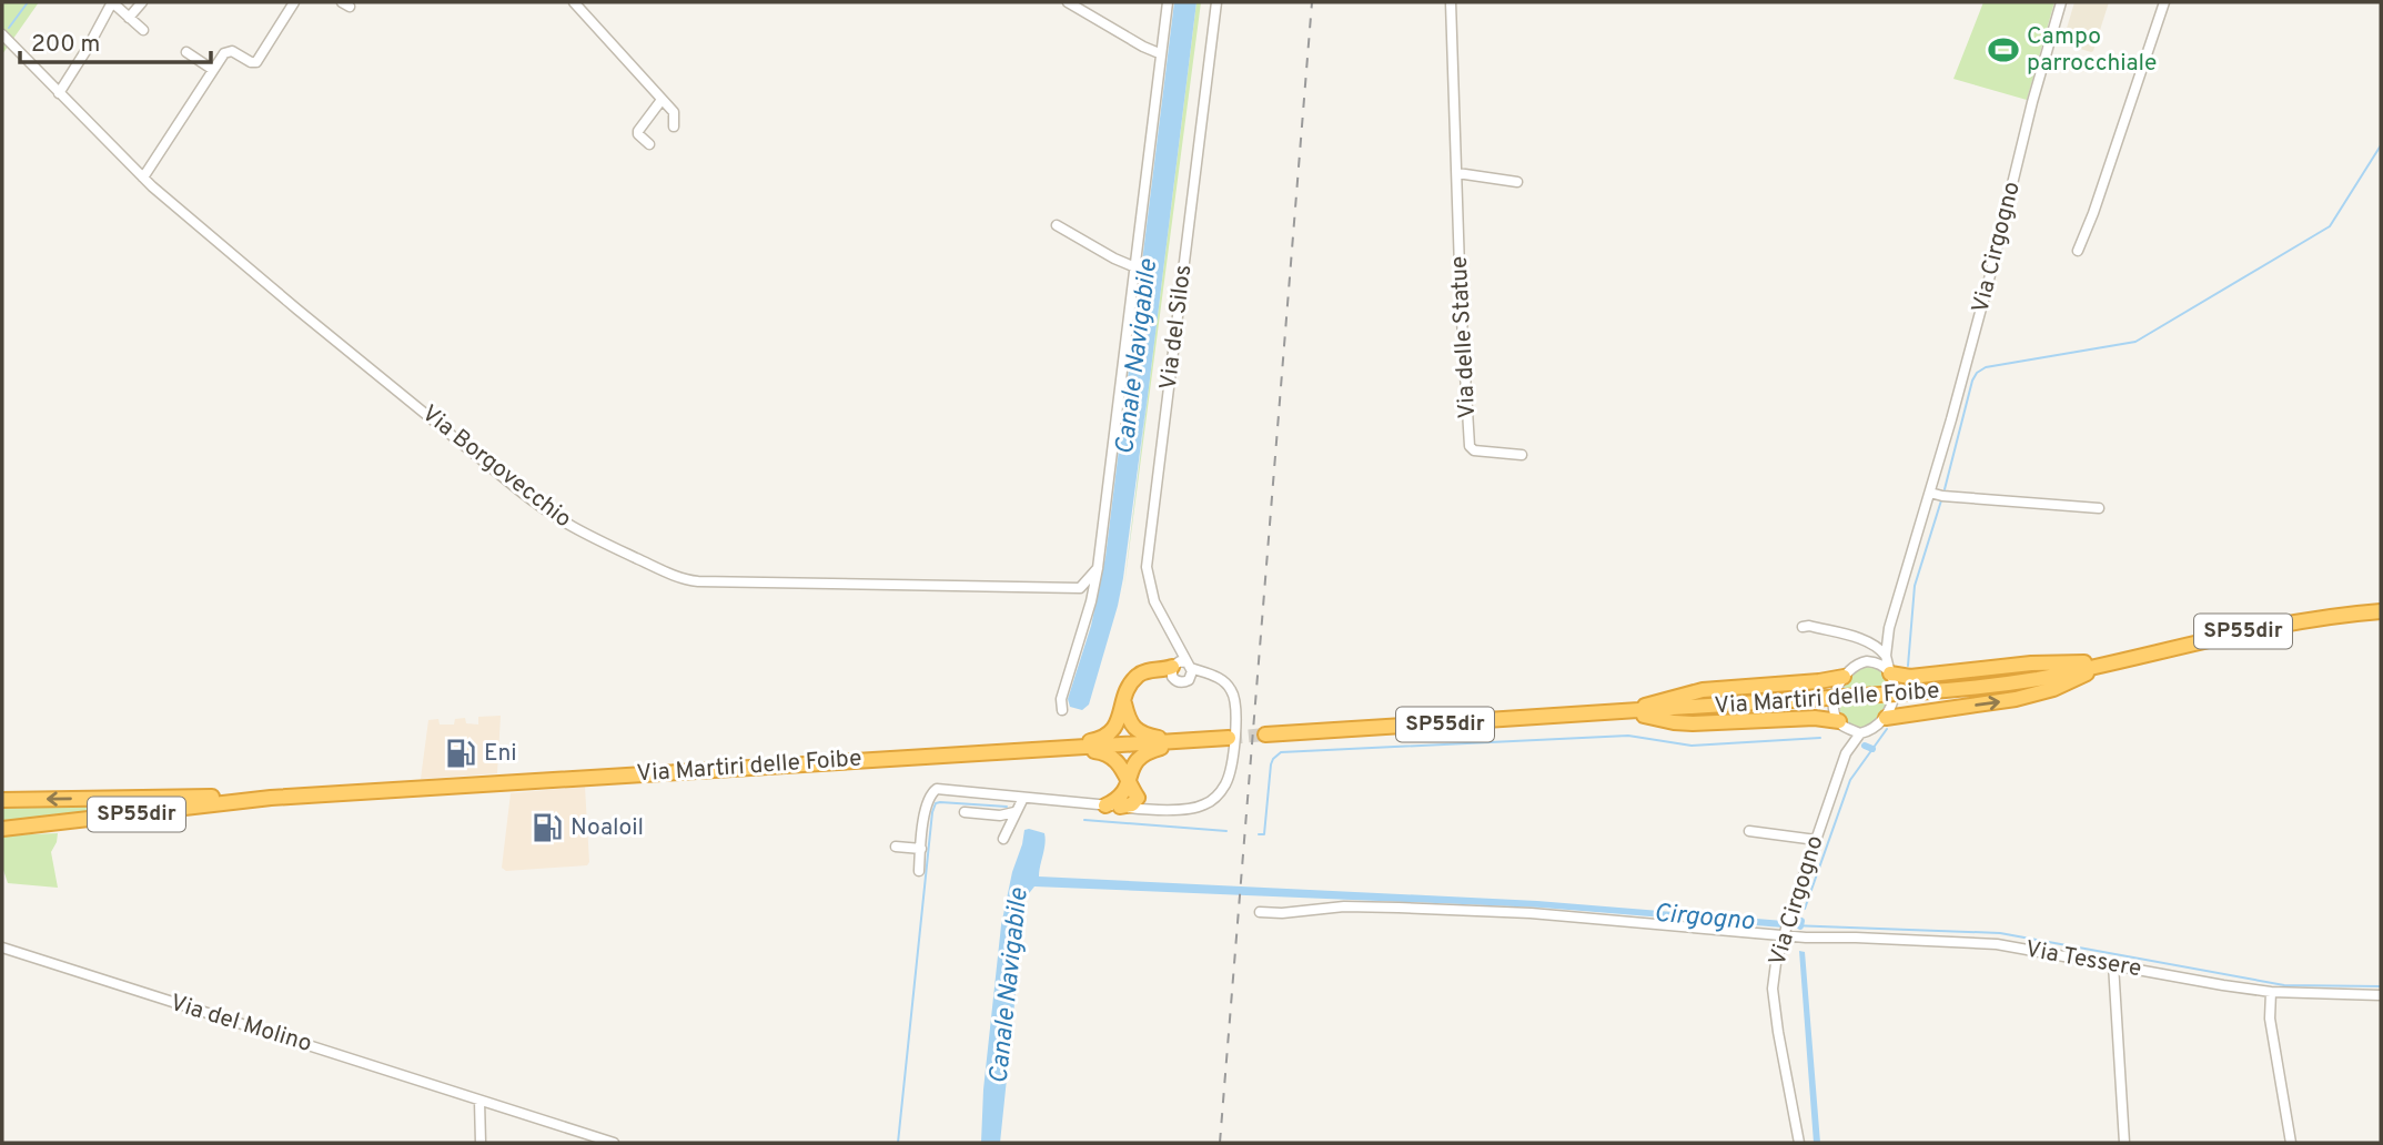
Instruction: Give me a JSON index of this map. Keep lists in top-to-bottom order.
{
  "streets": {
    "highway": ["SP55dir", "Via Martiri delle Foibe"],
    "street": [
      "Via Cirgogno",
      "Via del Silos",
      "Via delle Statue",
      "Via Borgovecchio",
      "Via Tessere",
      "Via del Molino"
    ]
  },
  "crossings": [
    ["Via Cirgogno", "Via Tessere"]
  ],
  "water": ["Canale Navigabile", "Cirgogno"],
  "places": {
    "sports": ["Campo parrocchiale"],
    "fuel station": ["Eni", "Noaloil"]
  },
  "scale_bar": "200 m"
}
